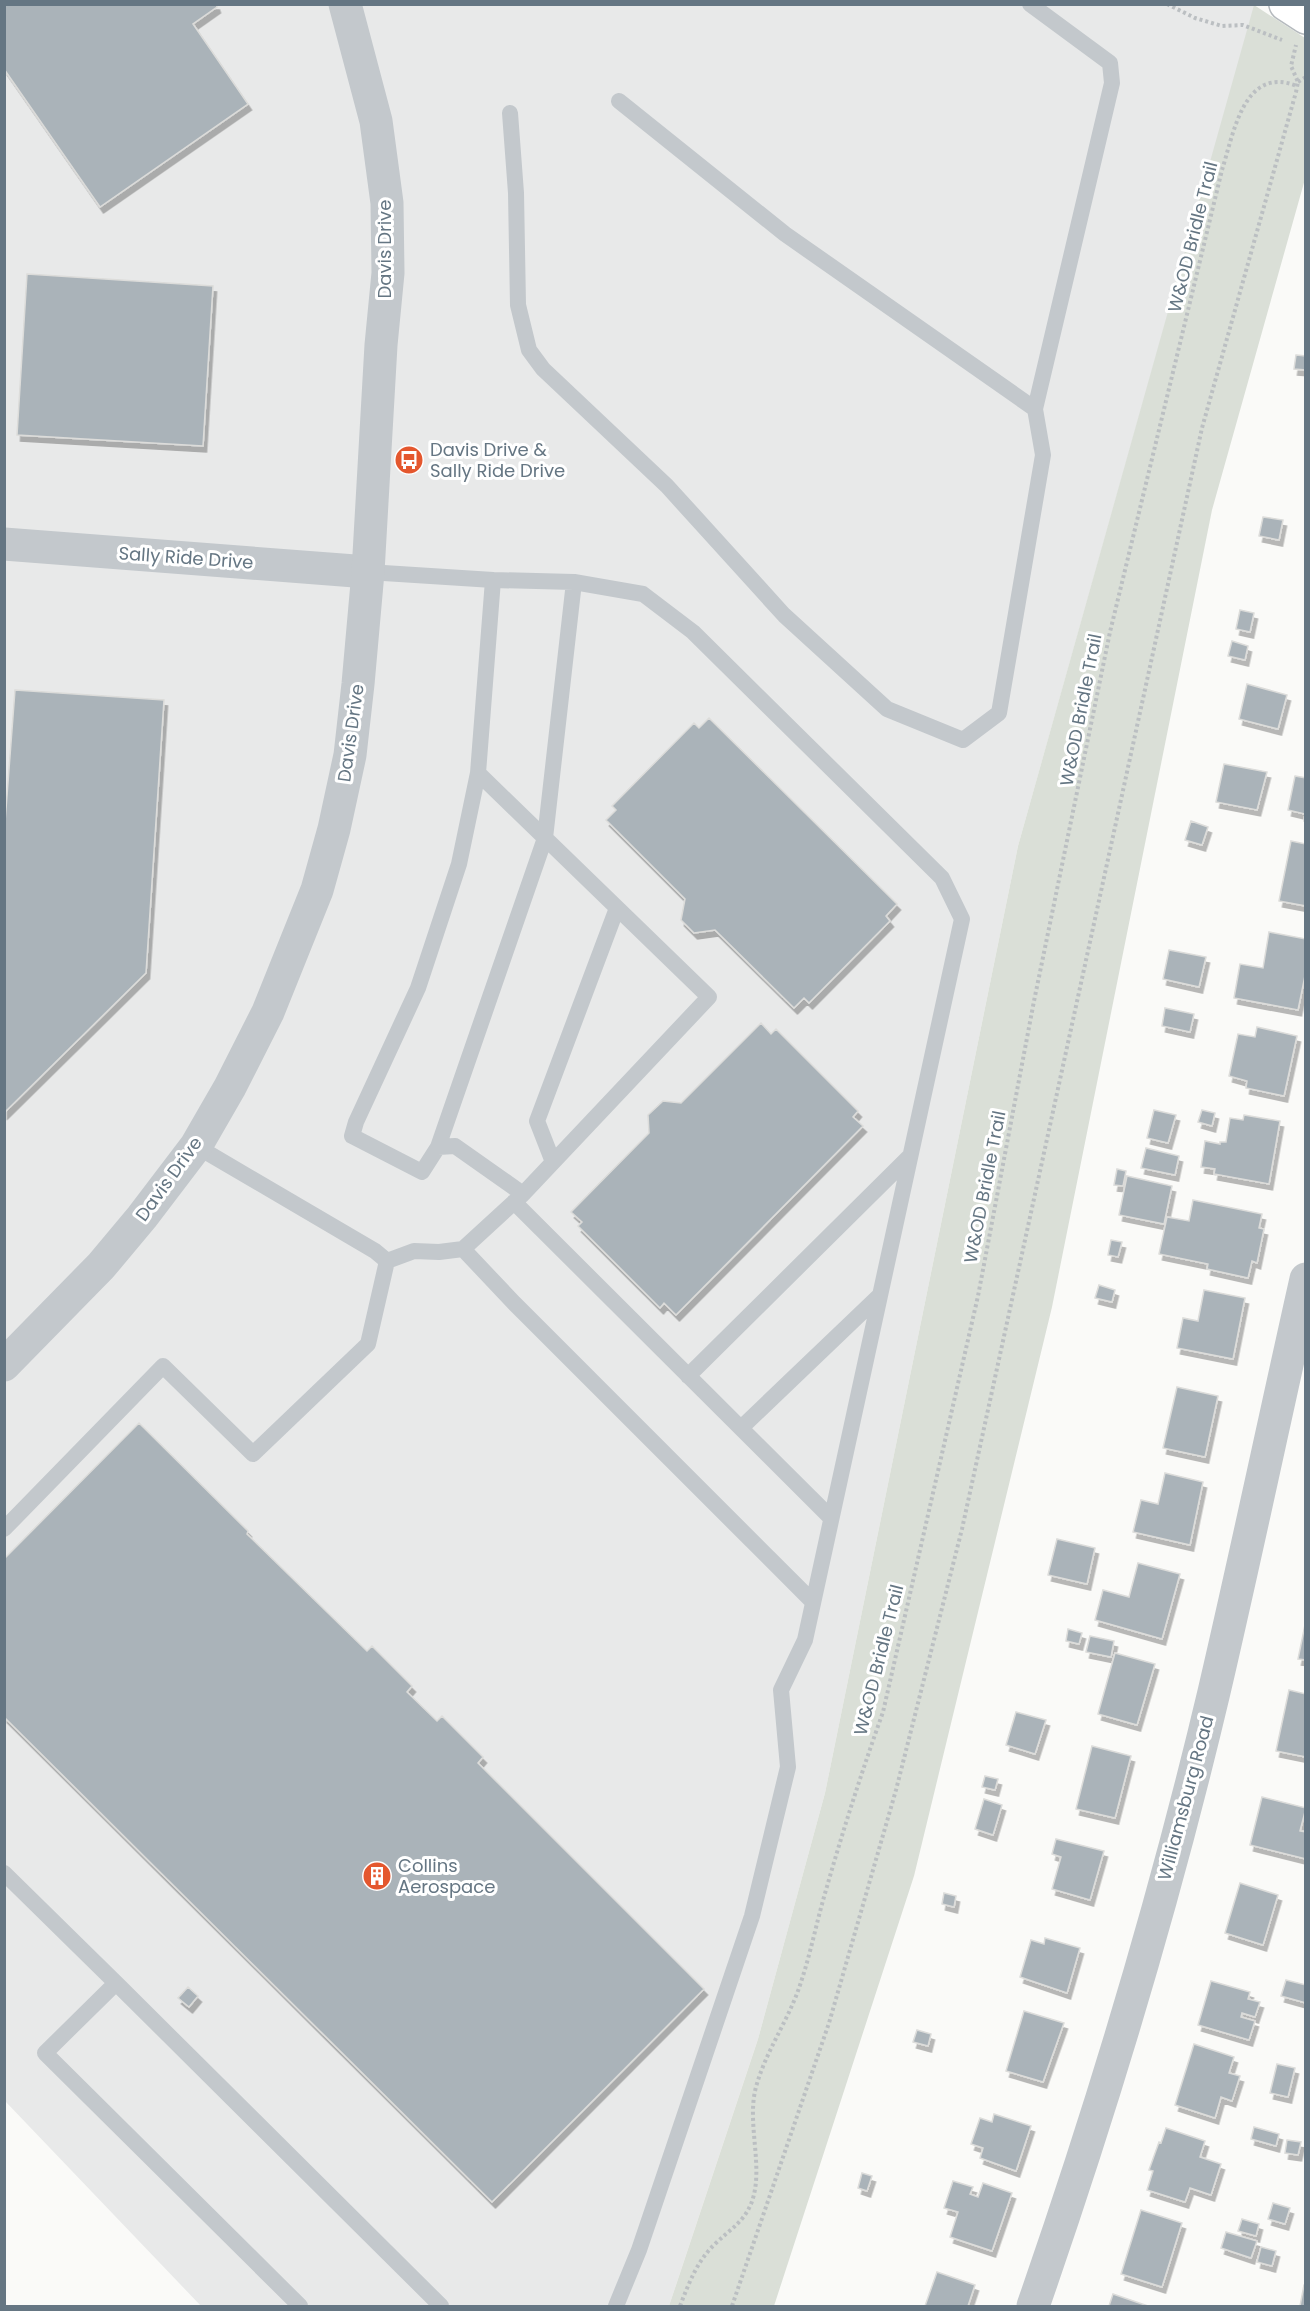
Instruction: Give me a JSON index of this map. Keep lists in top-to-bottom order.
{
  "streets": {
    "street": ["Davis Drive", "Sally Ride Drive", "Williamsburg Road"],
    "path": ["W&OD Bridle Trail"]
  },
  "crossings": [
    ["Davis Drive", "Sally Ride Drive"]
  ],
  "places": {
    "bus stop": ["Davis Drive & Sally Ride Drive"],
    "building": ["Collins Aerospace"]
  }
}
